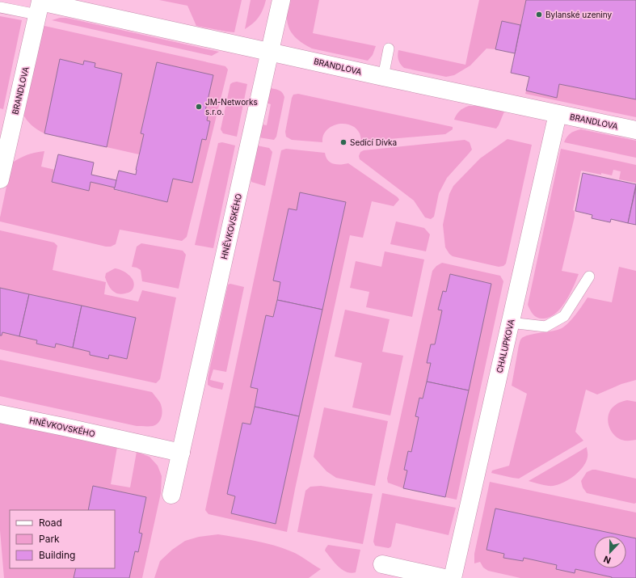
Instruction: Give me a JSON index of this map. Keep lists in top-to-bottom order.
{
  "streets": {
    "street": ["BRANDLOVA", "HNĚVKOVSKÉHO", "CHALUPKOVA"]
  },
  "crossings": [
    ["BRANDLOVA", "HNĚVKOVSKÉHO"],
    ["BRANDLOVA", "CHALUPKOVA"]
  ],
  "places": ["Bylanské uzeniny", "JM-Networks s.r.o.", "Sedící Dívka"],
  "legend": ["Road", "Park", "Building"],
  "north": "bottom"
}
